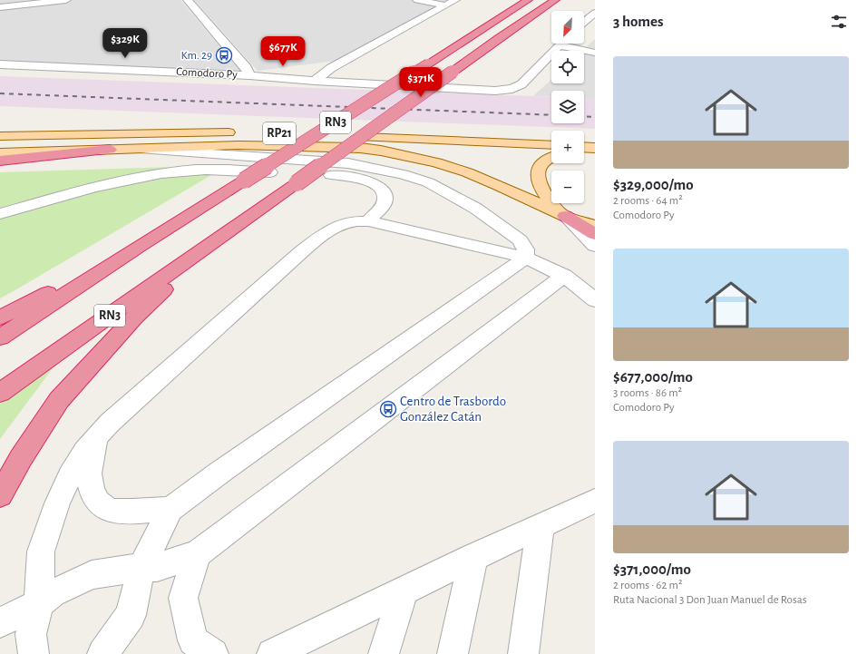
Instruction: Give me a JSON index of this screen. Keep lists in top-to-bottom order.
{
  "streets": {
    "highway": ["RN3"],
    "main road": ["RP21"],
    "street": ["Comodoro Py"]
  },
  "places": {
    "bus stop": ["Km. 29", "Centro de Trasbordo González Catán"]
  },
  "north": "bottom left",
  "page": {
    "heading": "3 homes",
    "map_buttons": ["+", "−"],
    "price": ["$329K", "$677K", "$371K"],
    "list": [
      {
        "name": "$329,000/mo",
        "note": "2 rooms · 64 m² · Comodoro Py"
      },
      {
        "name": "$677,000/mo",
        "note": "3 rooms · 86 m² · Comodoro Py"
      },
      {
        "name": "$371,000/mo",
        "note": "2 rooms · 62 m² · Ruta Nacional 3 Don Juan Manuel de Rosas"
      }
    ]
  }
}
